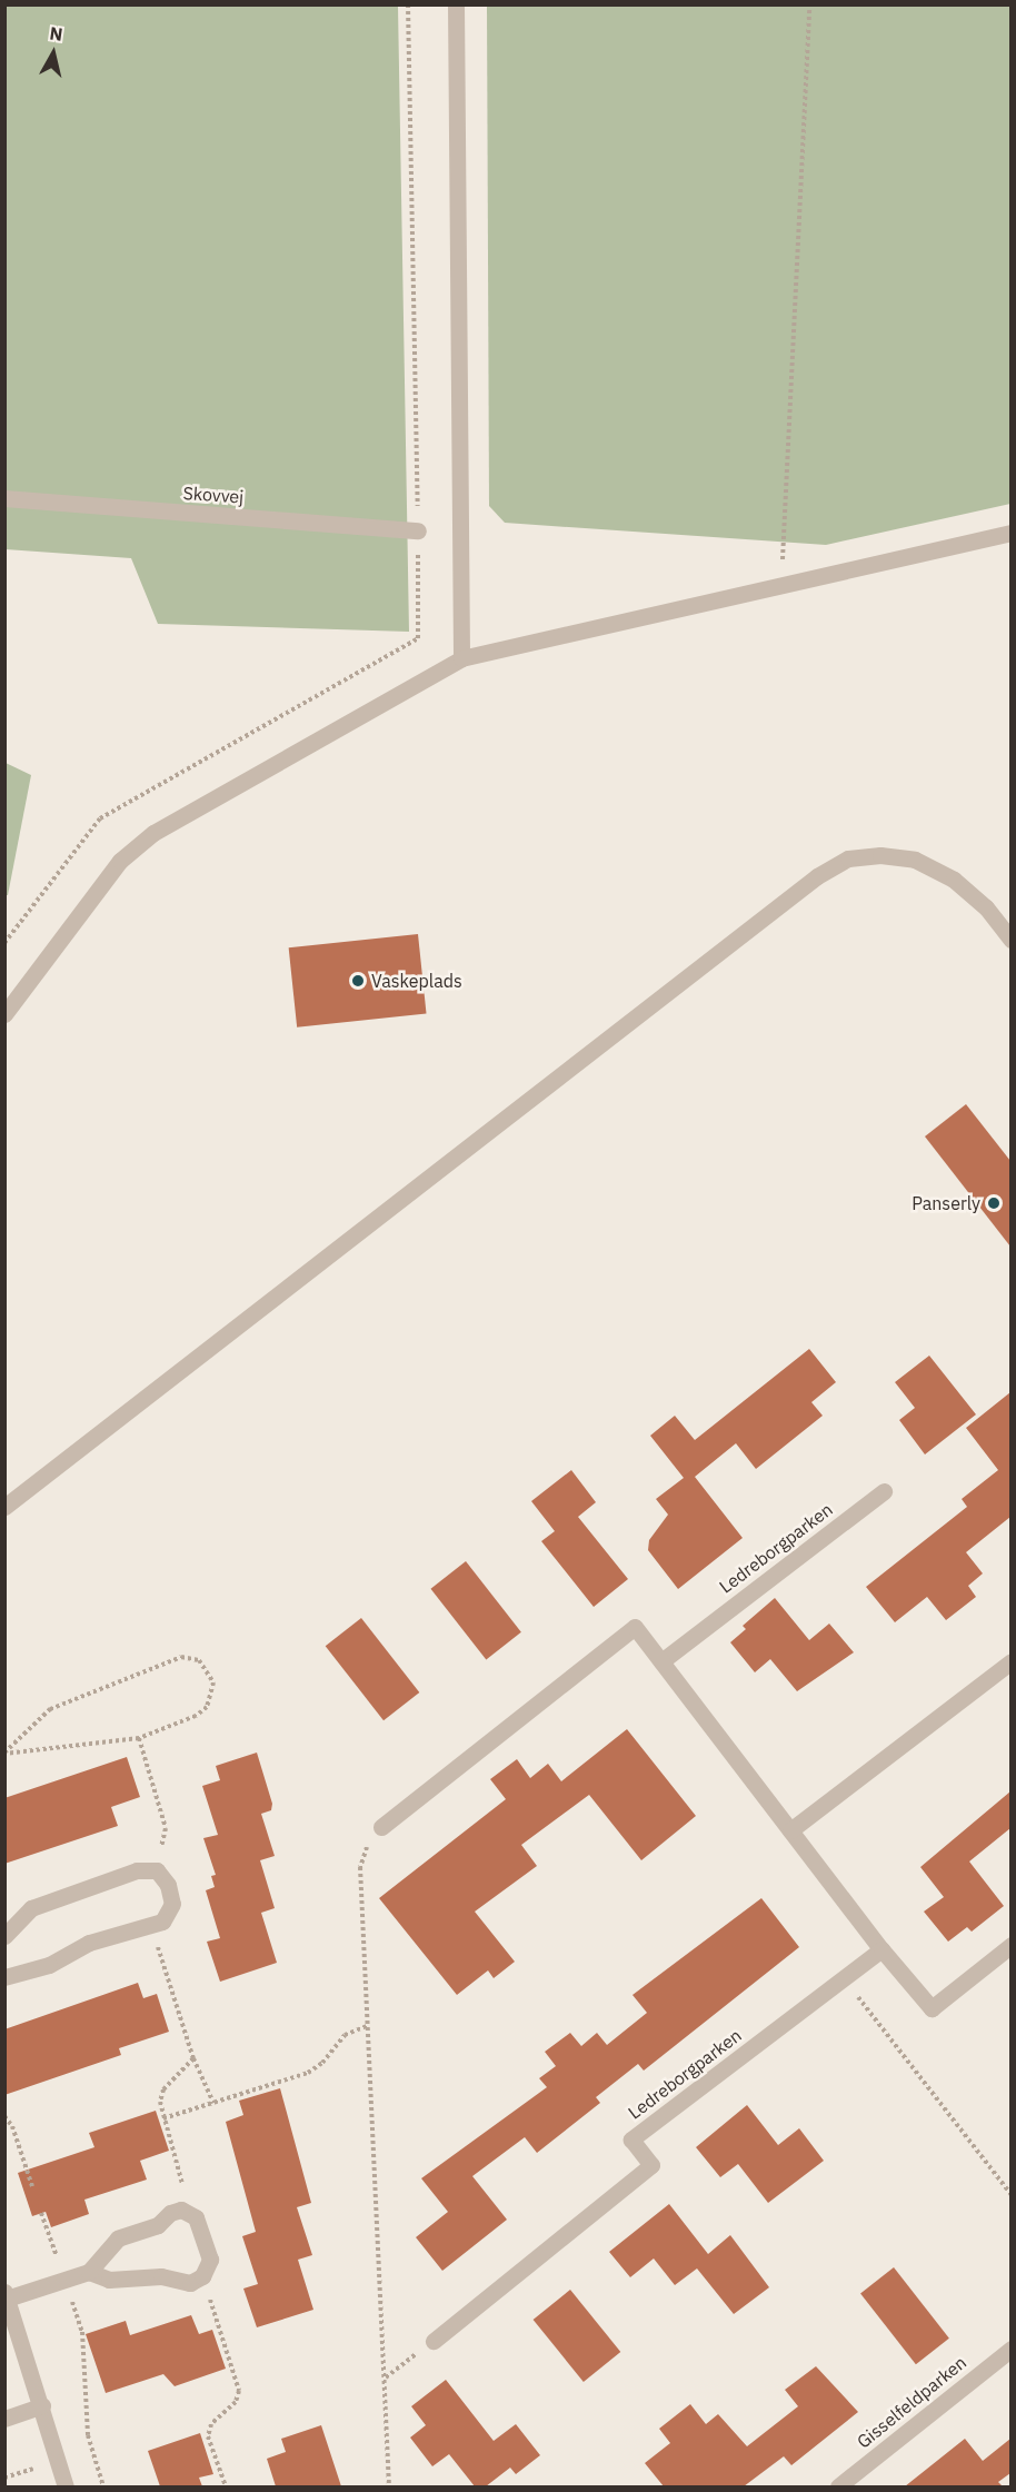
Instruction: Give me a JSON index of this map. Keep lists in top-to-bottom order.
{
  "streets": {
    "street": ["Skovvej", "Ledreborgparken", "Gisselfeldparken"]
  },
  "places": ["Vaskeplads", "Panserly"],
  "north": "top"
}
